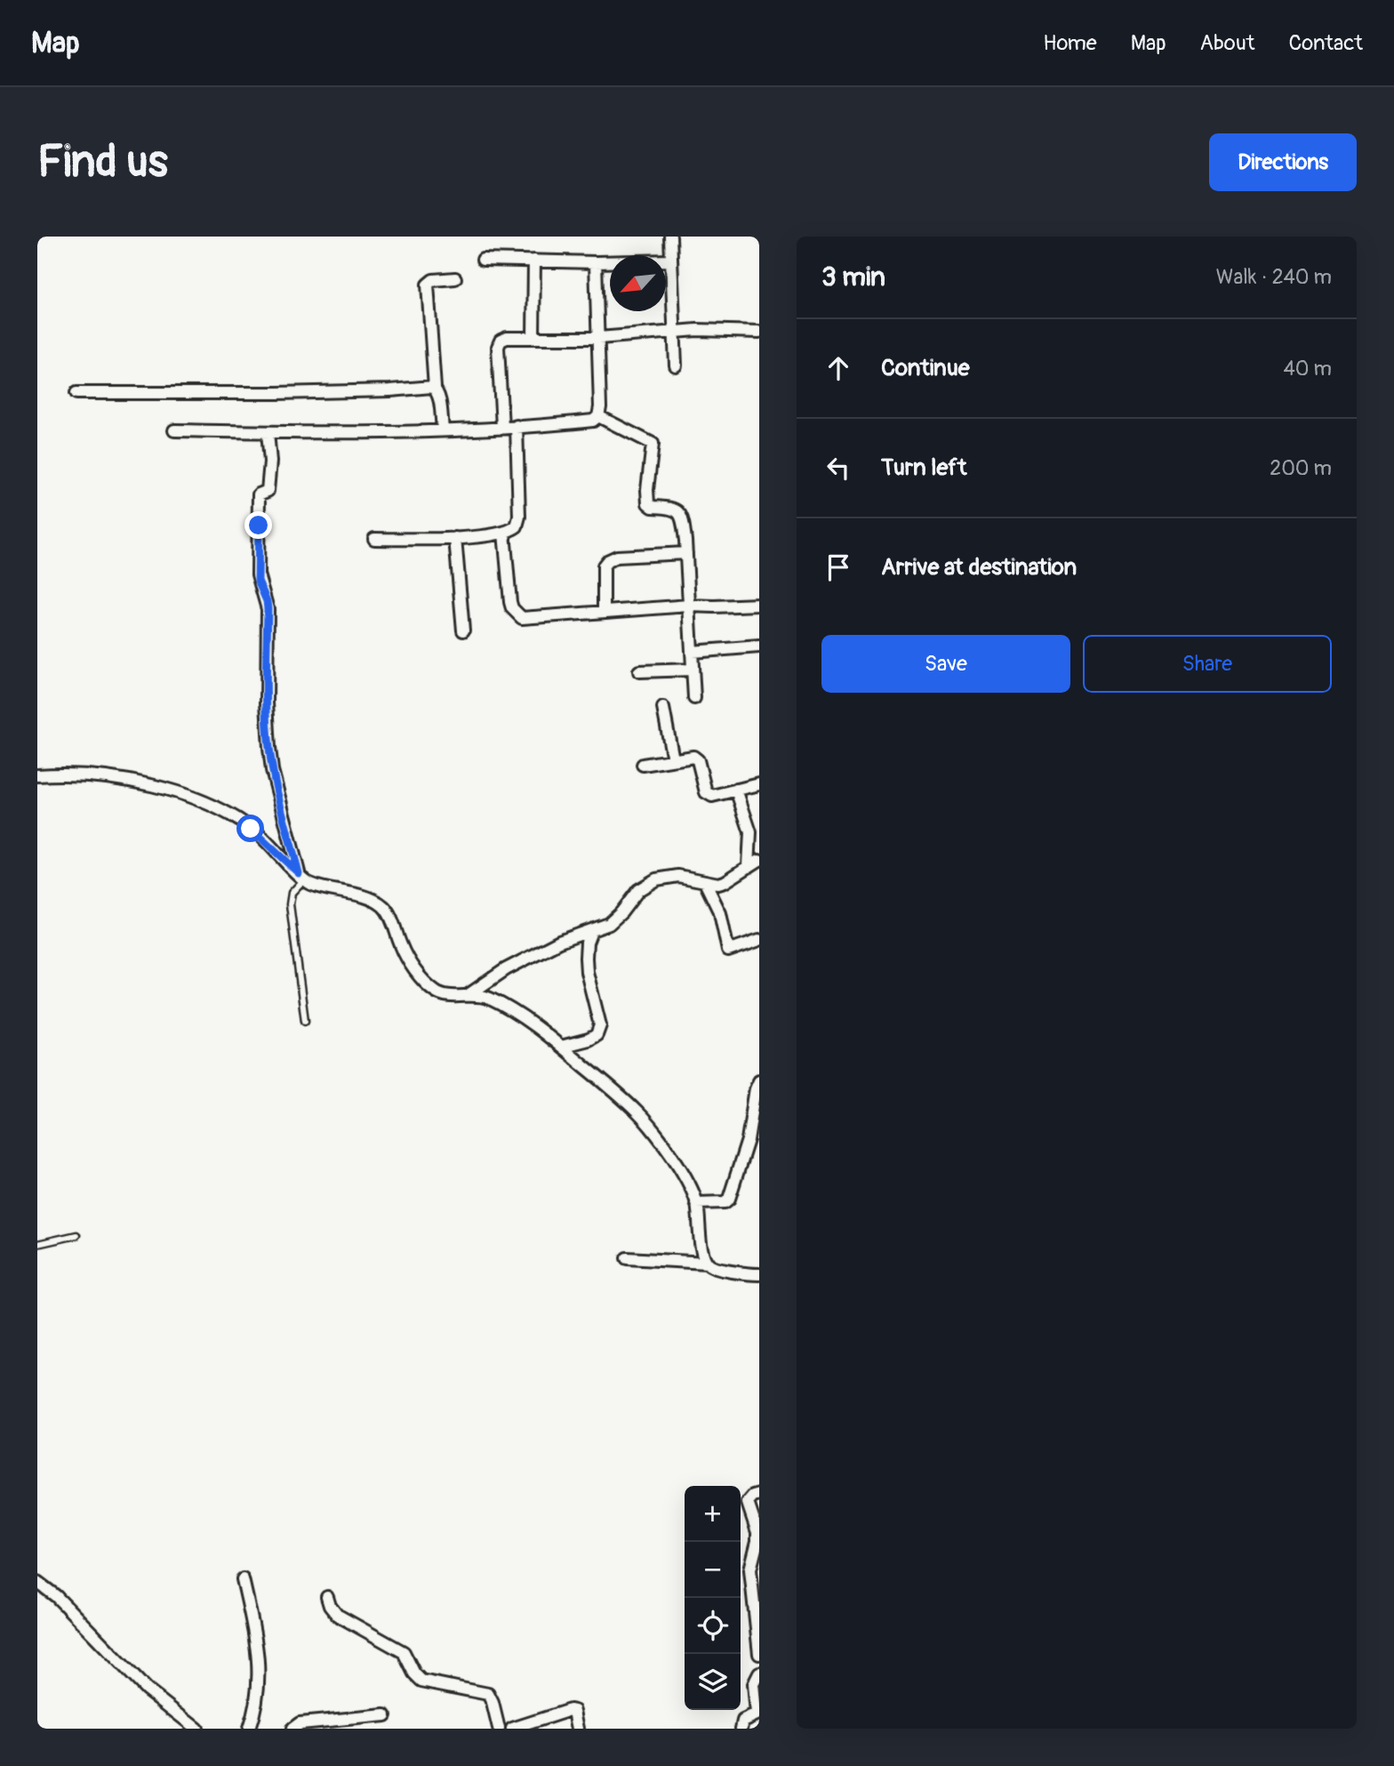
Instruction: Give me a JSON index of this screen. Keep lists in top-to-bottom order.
{
  "north": "bottom left",
  "page": {
    "header": "Map",
    "nav": [
      "Home",
      "Map",
      "About",
      "Contact"
    ],
    "buttons": [
      "Directions",
      ["Save", "Share"]
    ],
    "title": "Find us",
    "heading": ["3 min", "Walk · 240 m"],
    "list": [
      ["Continue", "40 m"],
      ["Turn left", "200 m"],
      "Arrive at destination"
    ],
    "map_buttons": ["+", "−"]
  }
}
